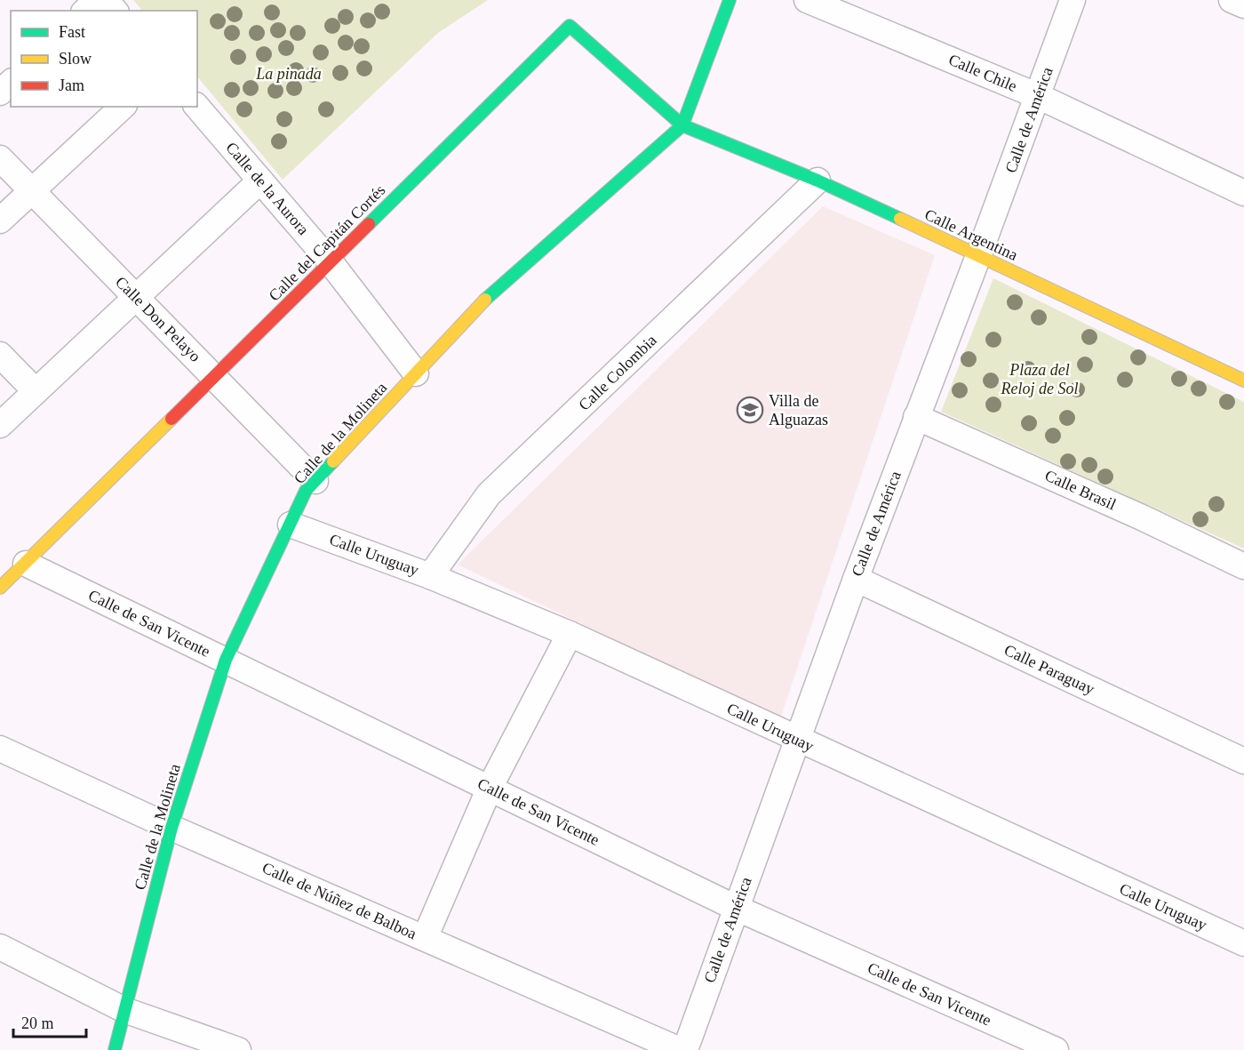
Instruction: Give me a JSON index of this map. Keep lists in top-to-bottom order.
{
  "streets": {
    "street": [
      "Calle Chile",
      "Calle de América",
      "Calle de la Aurora",
      "Calle Argentina",
      "Calle del Capitán Cortés",
      "Calle Don Pelayo",
      "Calle Colombia",
      "Calle de la Molineta",
      "Calle Brasil",
      "Calle Uruguay",
      "Calle de San Vicente",
      "Calle Paraguay",
      "Calle de Núñez de Balboa"
    ]
  },
  "crossings": [
    ["Calle Chile", "Calle de América"],
    ["Calle de América", "Calle Argentina"],
    ["Calle de América", "Calle Brasil"],
    ["Calle de América", "Calle Uruguay"],
    ["Calle de América", "Calle de San Vicente"],
    ["Calle de América", "Calle Paraguay"],
    ["Calle de la Aurora", "Calle del Capitán Cortés"],
    ["Calle de la Aurora", "Calle de la Molineta"],
    ["Calle Argentina", "Calle del Capitán Cortés"],
    ["Calle Argentina", "Calle Colombia"],
    ["Calle Argentina", "Calle de la Molineta"],
    ["Calle del Capitán Cortés", "Calle Don Pelayo"],
    ["Calle del Capitán Cortés", "Calle de la Molineta"],
    ["Calle del Capitán Cortés", "Calle de San Vicente"],
    ["Calle Don Pelayo", "Calle de la Molineta"],
    ["Calle Colombia", "Calle Uruguay"],
    ["Calle de la Molineta", "Calle Uruguay"],
    ["Calle de la Molineta", "Calle de San Vicente"],
    ["Calle de la Molineta", "Calle de Núñez de Balboa"]
  ],
  "parks": ["La pinada", "Plaza del Reloj de Sol"],
  "places": {
    "school or university": ["Villa de Alguazas"]
  },
  "legend": ["Fast", "Slow", "Jam"],
  "scale_bar": "20 m"
}
